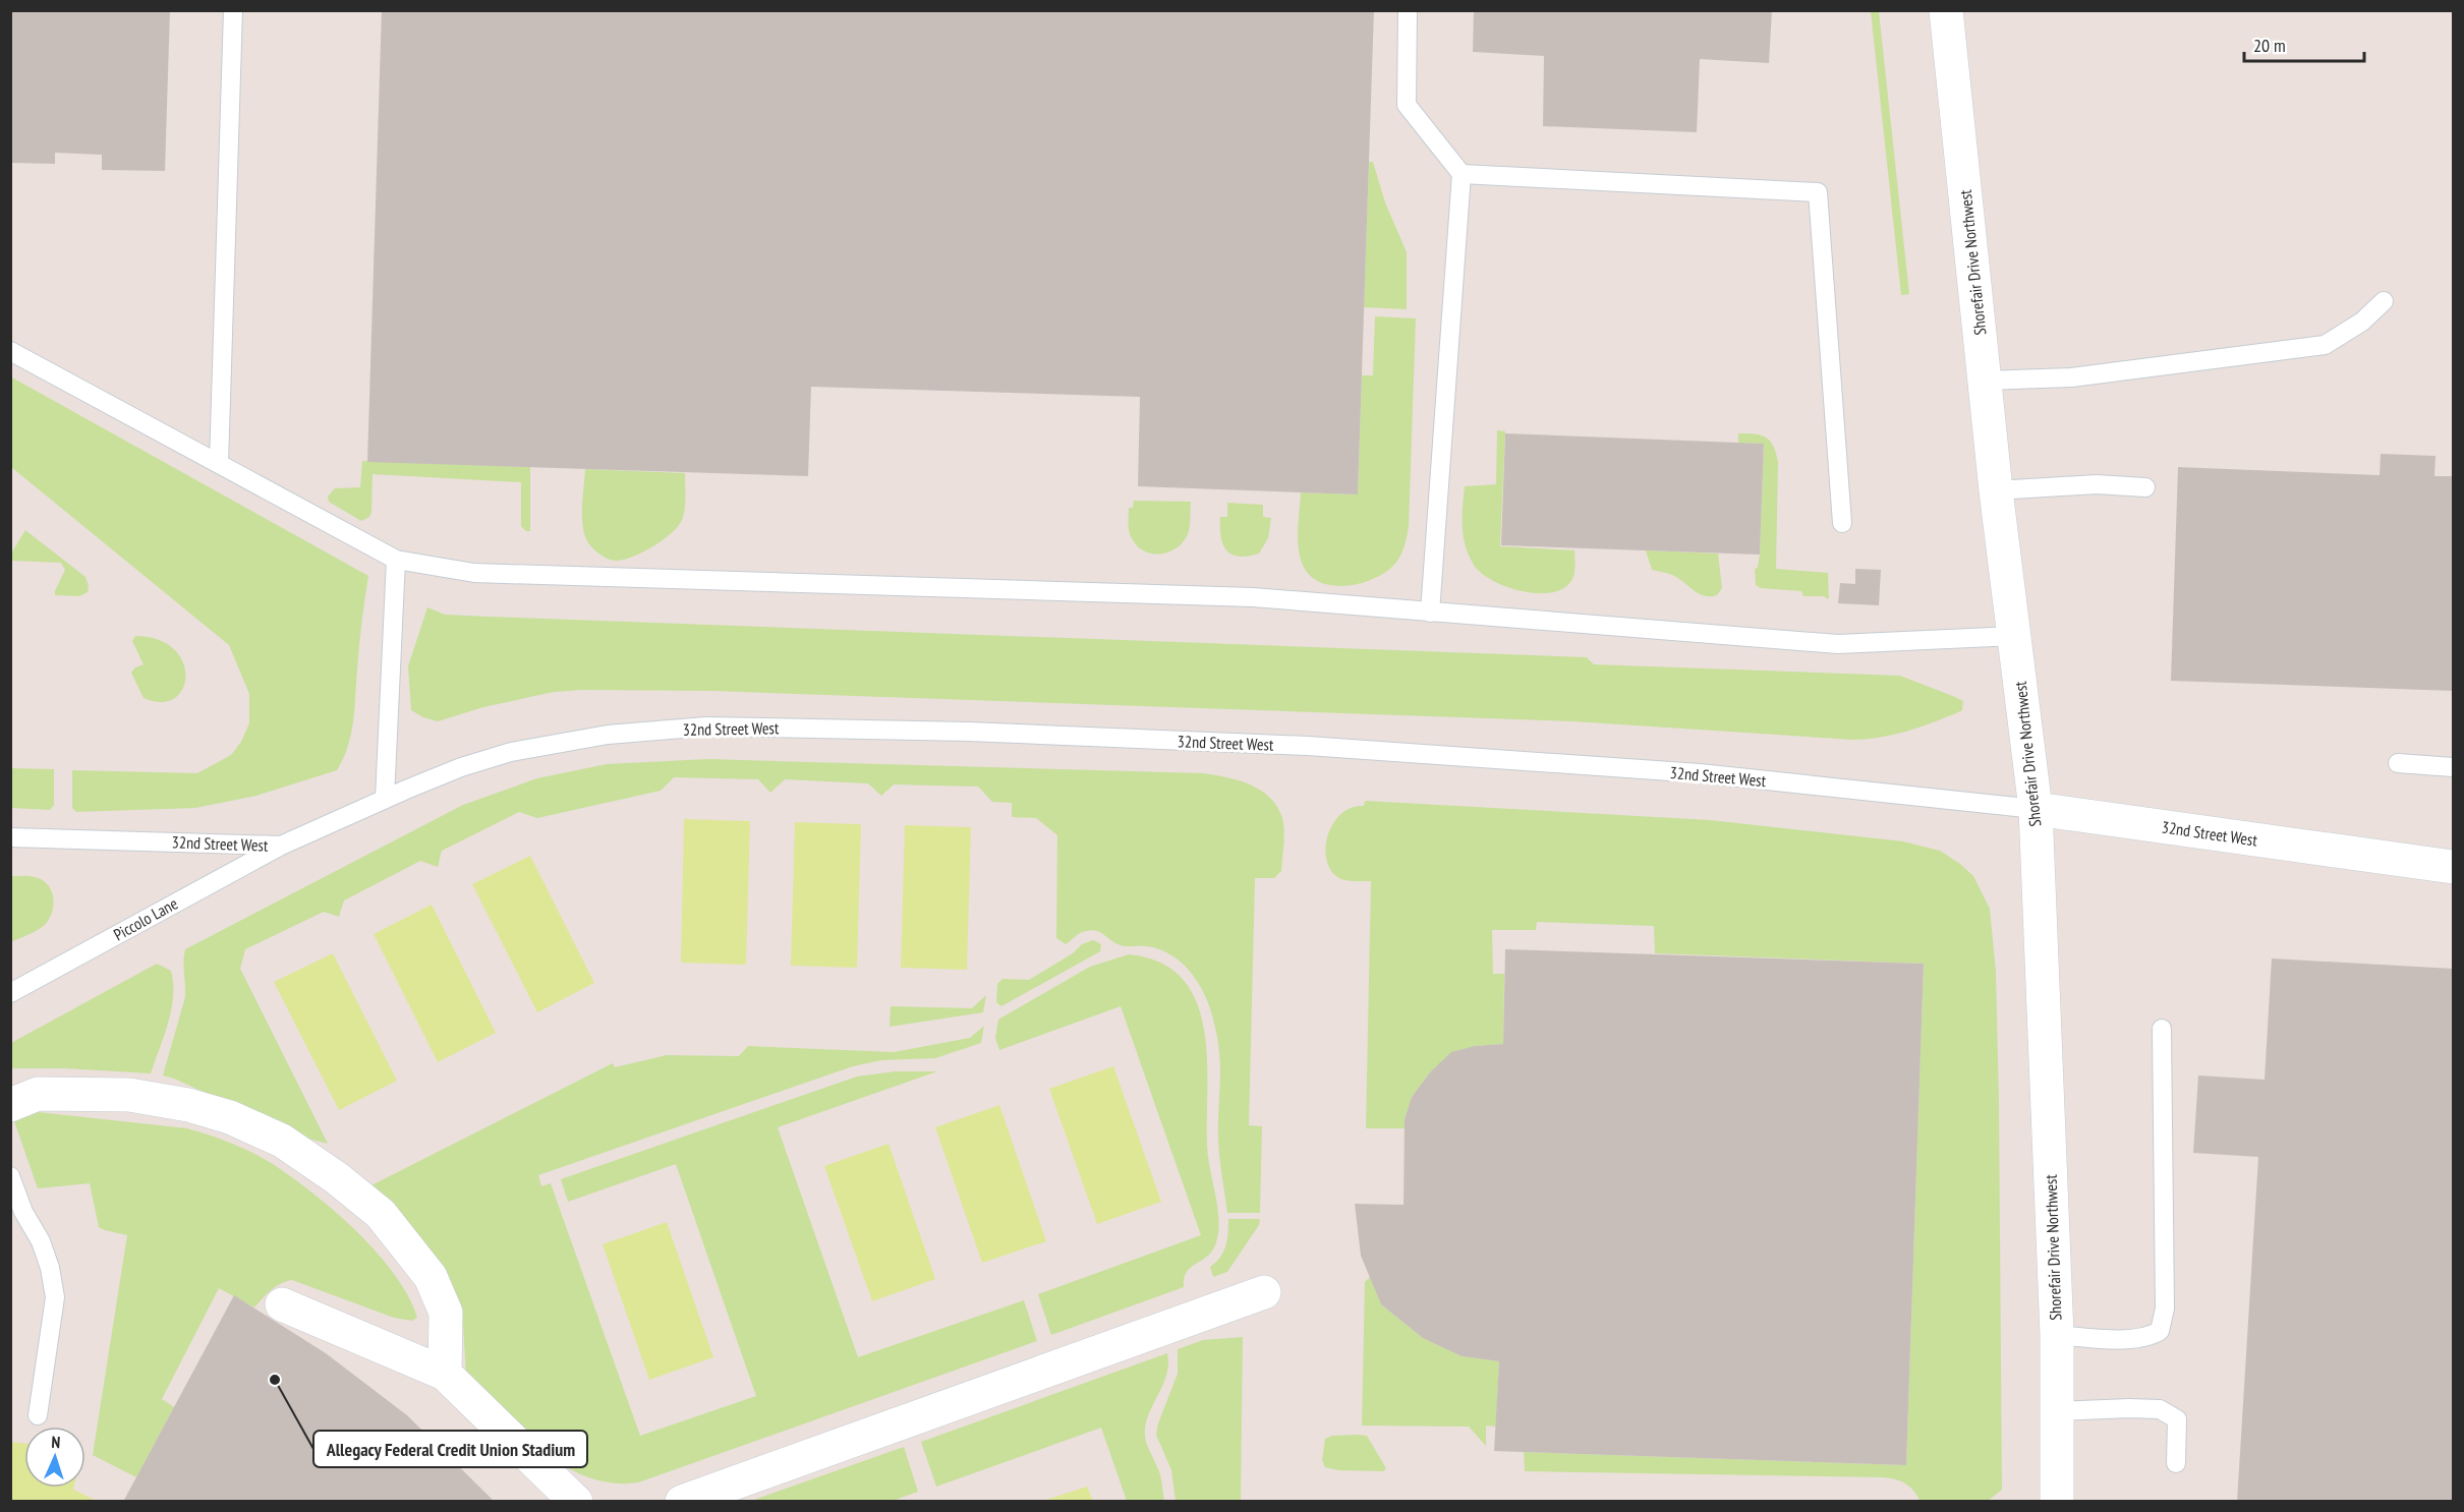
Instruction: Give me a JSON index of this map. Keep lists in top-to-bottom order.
{
  "streets": {
    "street": ["Shorefair Drive Northwest", "32nd Street West"],
    "lane": ["Piccolo Lane"]
  },
  "crossings": [
    ["Shorefair Drive Northwest", "32nd Street West"],
    ["32nd Street West", "Piccolo Lane"]
  ],
  "places": ["Allegacy Federal Credit Union Stadium"],
  "scale_bar": "20 m",
  "north": "top"
}
